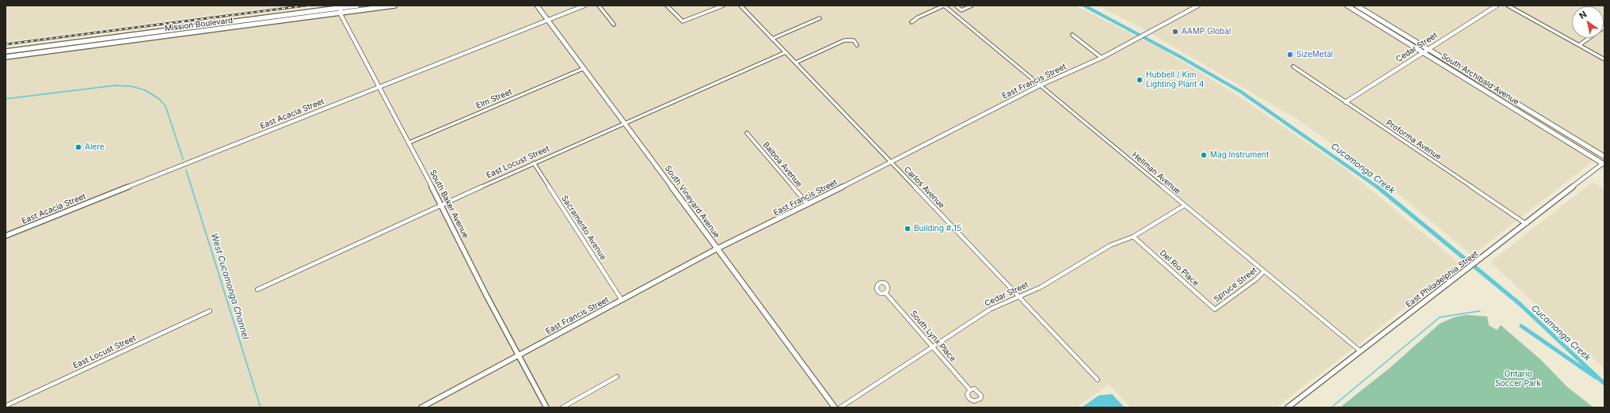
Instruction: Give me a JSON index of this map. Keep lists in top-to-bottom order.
{
  "streets": {
    "main road": ["Mission Boulevard", "South Archibald Avenue", "South Vineyard Avenue"],
    "street": [
      "Cedar Street",
      "East Francis Street",
      "Elm Street",
      "East Acacia Street",
      "Proforma Avenue",
      "East Locust Street",
      "Balboa Avenue",
      "Hellman Avenue",
      "Carlos Avenue",
      "South Baker Avenue",
      "Sacramento Avenue",
      "Del Rio Place",
      "East Philadelphia Street",
      "Spruce Street",
      "South Lynx Place"
    ]
  },
  "crossings": [
    ["Mission Boulevard", "South Baker Avenue"],
    ["Cedar Street", "South Archibald Avenue"],
    ["Cedar Street", "Proforma Avenue"],
    ["Cedar Street", "Hellman Avenue"],
    ["Cedar Street", "Carlos Avenue"],
    ["Cedar Street", "Del Rio Place"],
    ["Cedar Street", "South Lynx Place"],
    ["South Archibald Avenue", "East Philadelphia Street"],
    ["East Francis Street", "Balboa Avenue"],
    ["East Francis Street", "Hellman Avenue"],
    ["East Francis Street", "Carlos Avenue"],
    ["East Francis Street", "South Vineyard Avenue"],
    ["East Francis Street", "South Baker Avenue"],
    ["East Francis Street", "Sacramento Avenue"],
    ["Elm Street", "South Vineyard Avenue"],
    ["Elm Street", "South Baker Avenue"],
    ["East Acacia Street", "South Vineyard Avenue"],
    ["East Acacia Street", "South Baker Avenue"],
    ["Proforma Avenue", "East Philadelphia Street"],
    ["East Locust Street", "Carlos Avenue"],
    ["East Locust Street", "South Vineyard Avenue"],
    ["East Locust Street", "South Baker Avenue"],
    ["East Locust Street", "Sacramento Avenue"],
    ["Hellman Avenue", "East Philadelphia Street"],
    ["Hellman Avenue", "Spruce Street"],
    ["Del Rio Place", "Spruce Street"]
  ],
  "water": ["Cucamonga Creek", "West Cucamonga Channel"],
  "parks": ["Ontario Soccer Park"],
  "places": [
    "AAMP Global",
    "SizeMetal",
    "Hubbell / Kim Lighting Plant 4",
    "Alere",
    "Mag Instrument",
    "Building # 15"
  ],
  "north": "top left"
}
